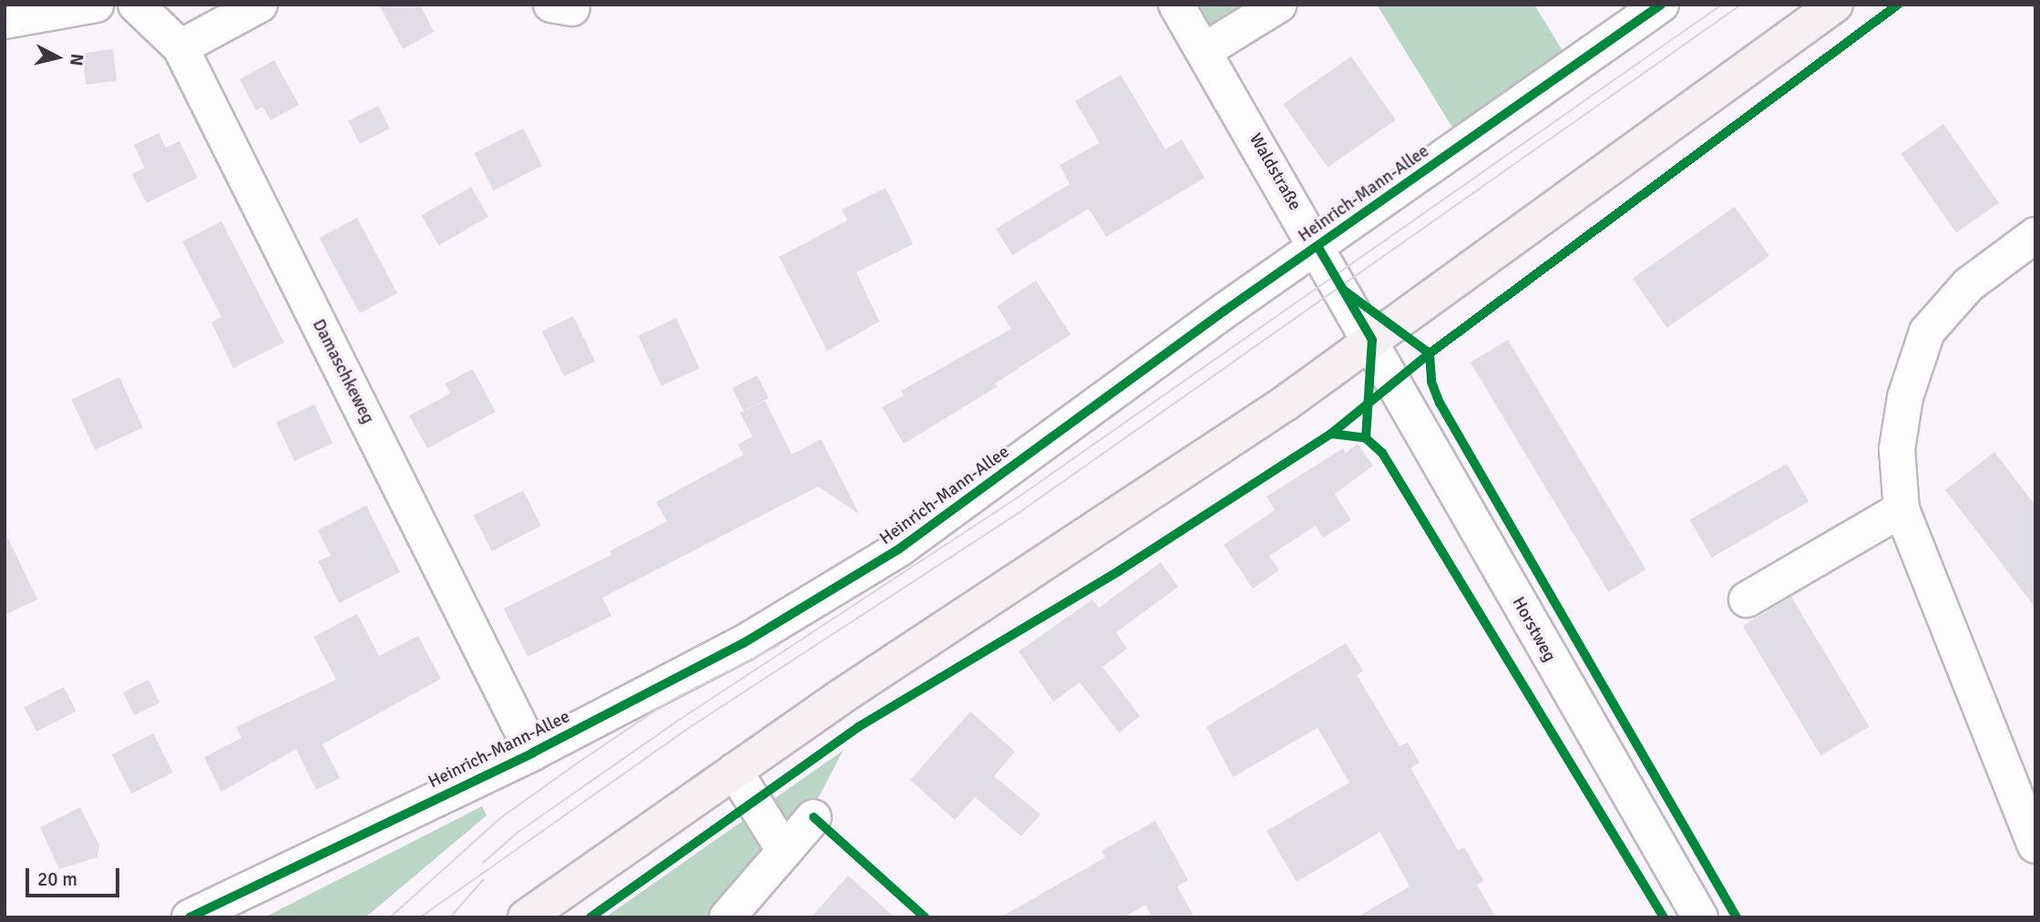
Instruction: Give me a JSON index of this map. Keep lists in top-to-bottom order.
{
  "streets": {
    "street": [
      "Waldstraße",
      "Heinrich-Mann-Allee",
      "Damaschkeweg",
      "Horstweg"
    ]
  },
  "crossings": [
    ["Waldstraße", "Heinrich-Mann-Allee"],
    ["Waldstraße", "Horstweg"],
    ["Heinrich-Mann-Allee", "Damaschkeweg"]
  ],
  "scale_bar": "20 m",
  "north": "right"
}
